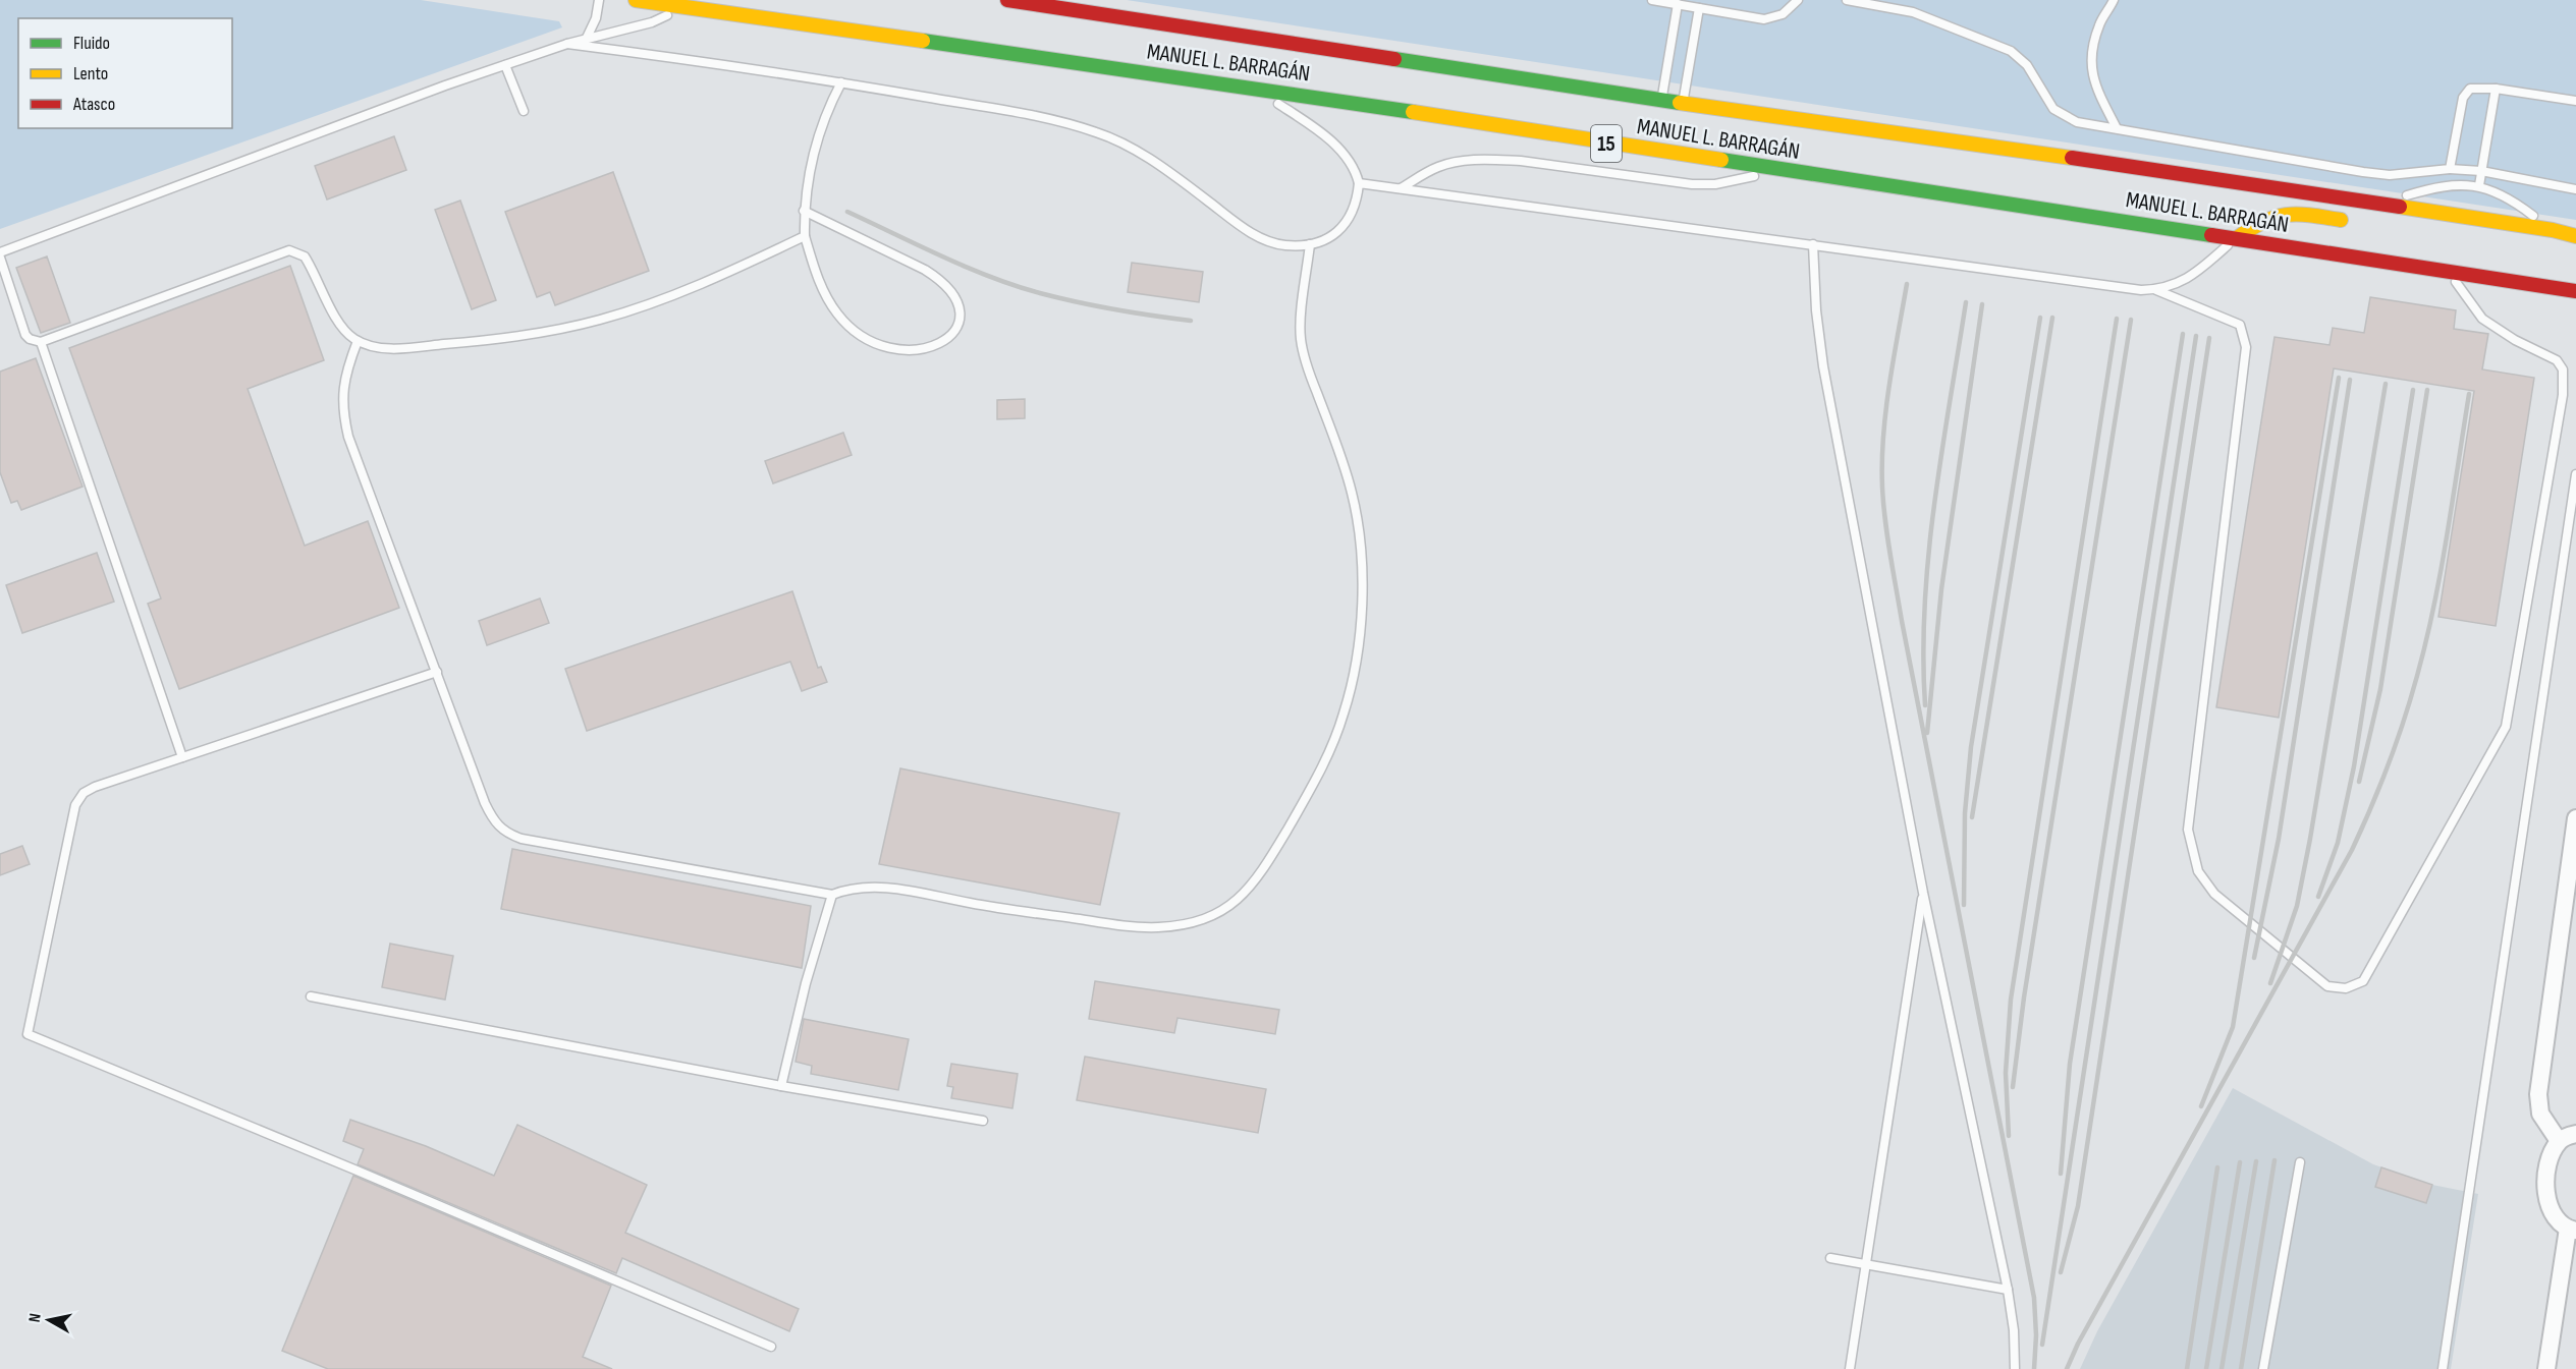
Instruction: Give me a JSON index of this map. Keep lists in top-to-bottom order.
{
  "streets": {
    "highway": ["MANUEL L. BARRAGÁN", "15"]
  },
  "legend": ["Fluido", "Lento", "Atasco"],
  "north": "left"
}
